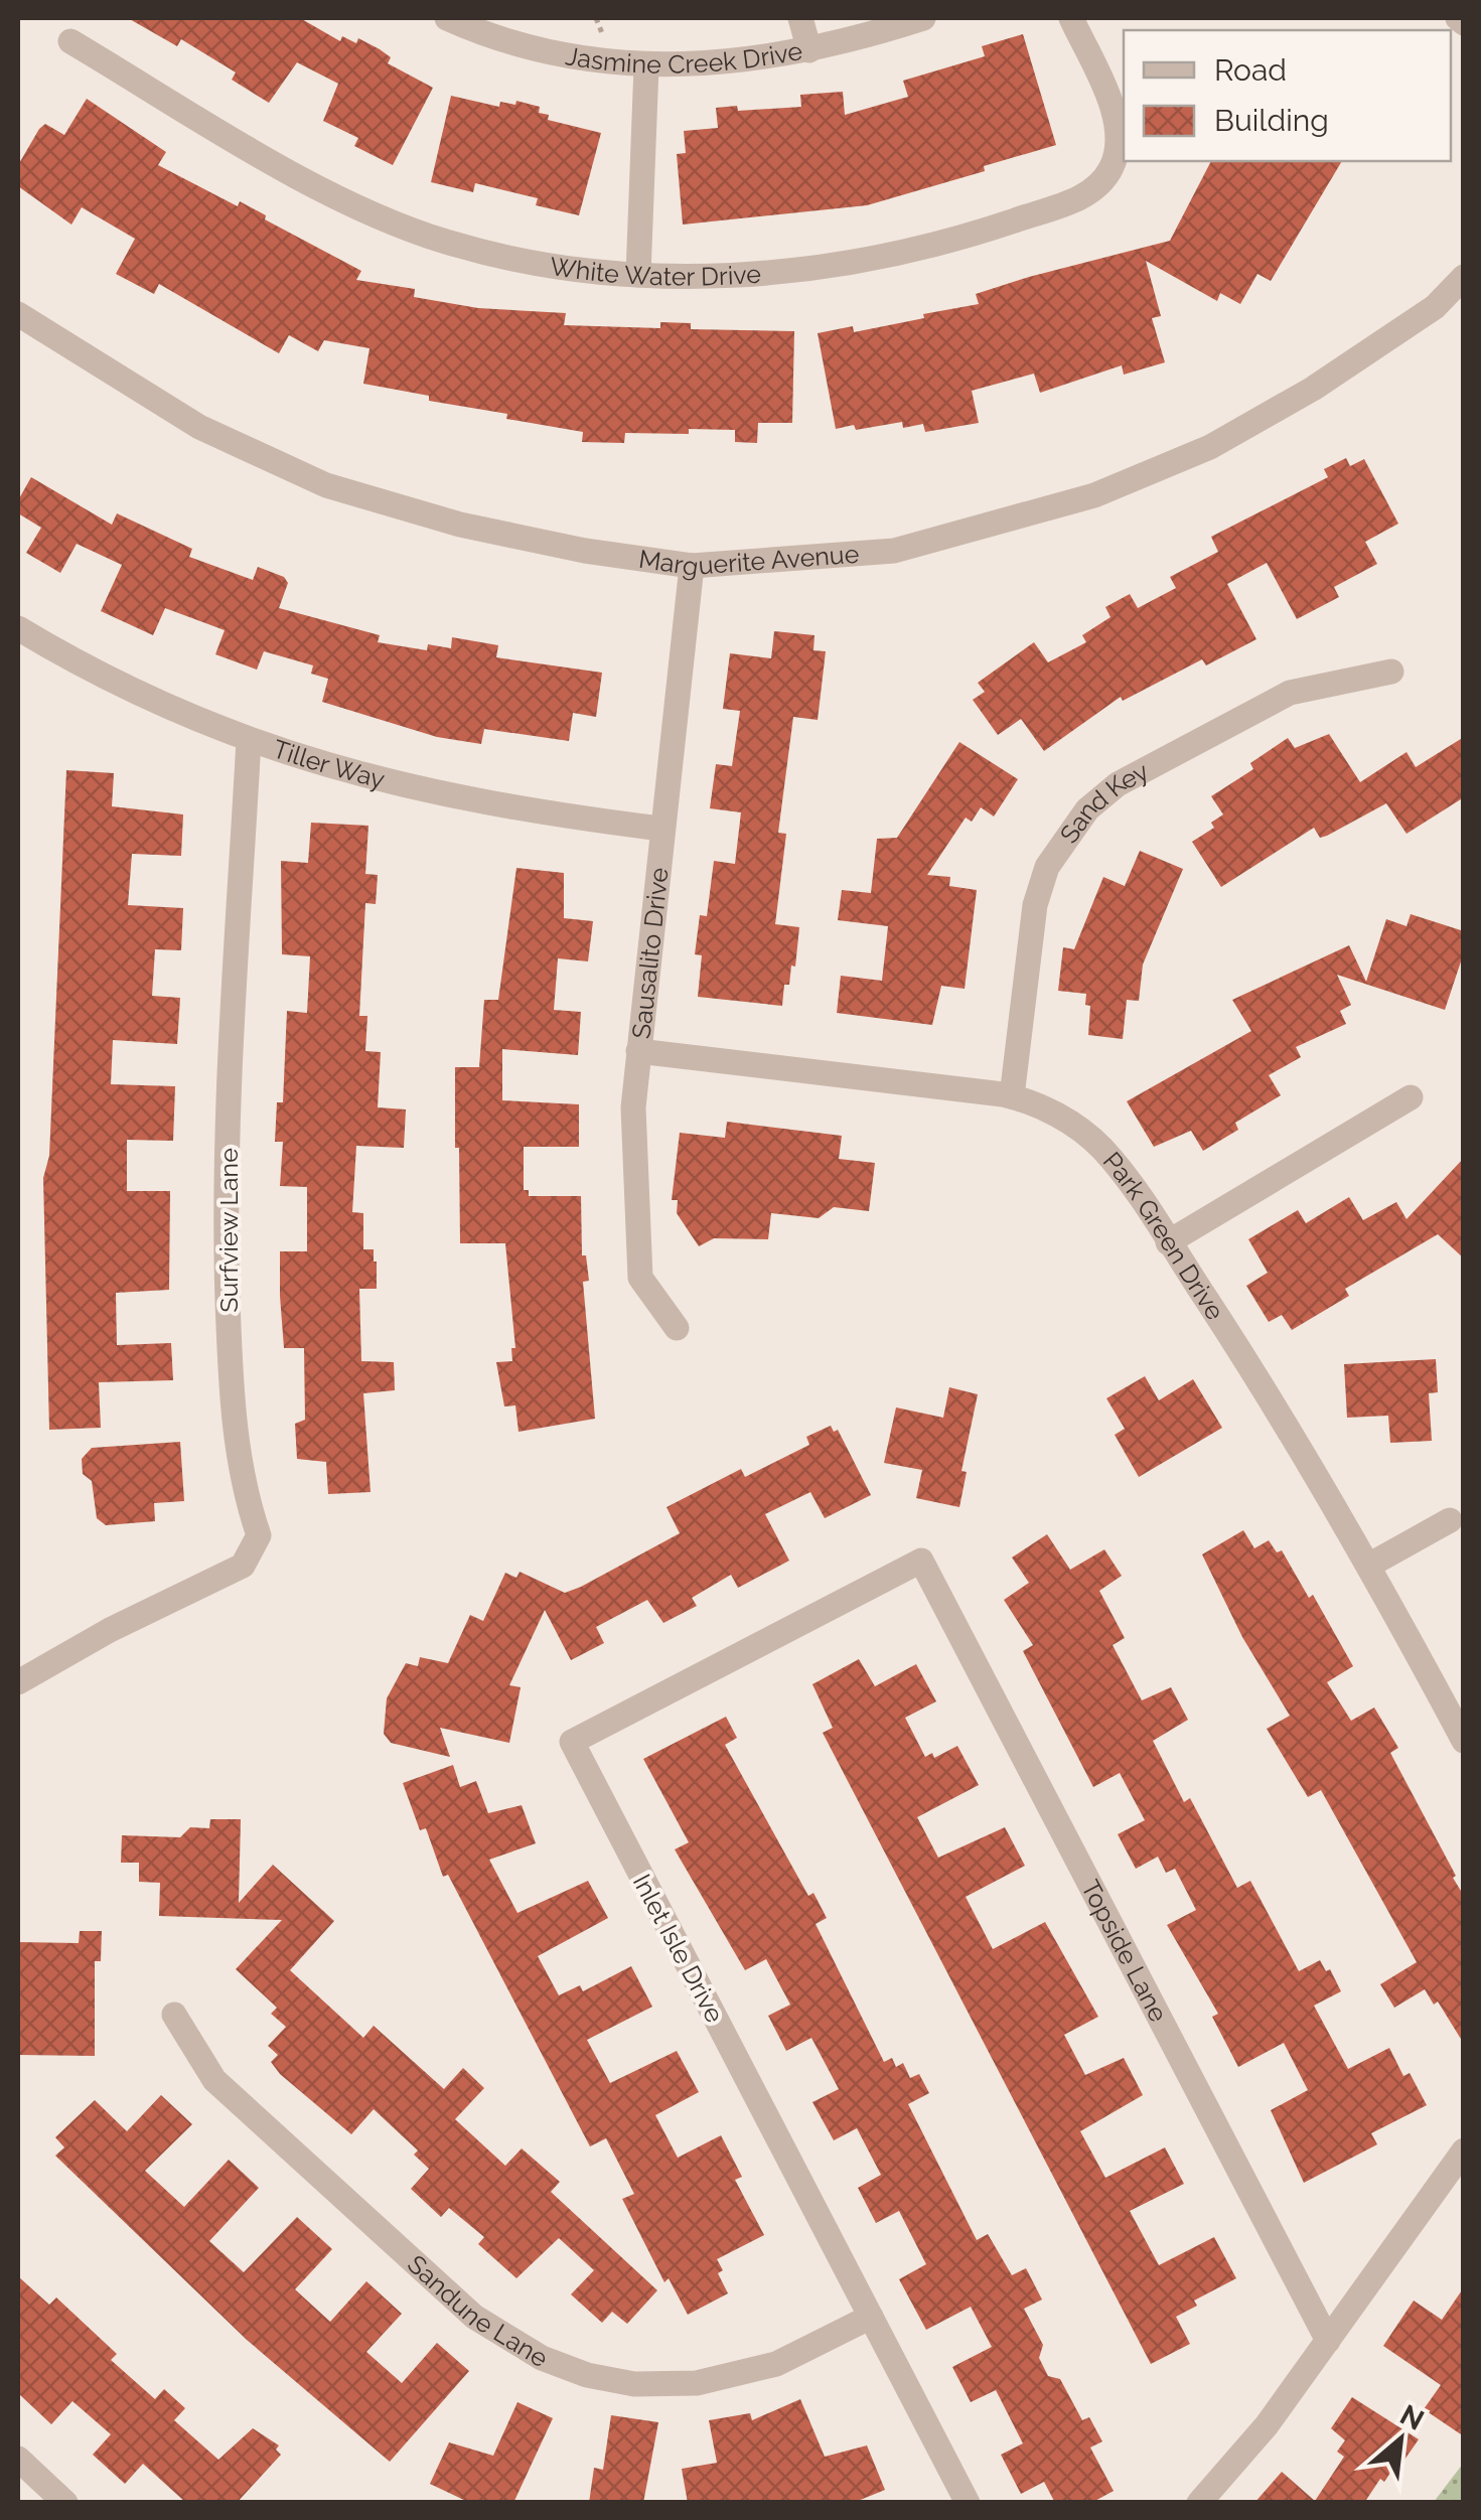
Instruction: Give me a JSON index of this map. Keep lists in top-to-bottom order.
{
  "streets": {
    "street": [
      "Jasmine Creek Drive",
      "White Water Drive",
      "Marguerite Avenue",
      "Tiller Way",
      "Sand Key",
      "Sausalito Drive",
      "Surfview Lane",
      "Park Green Drive",
      "Inlet Isle Drive",
      "Topside Lane",
      "Sandune Lane"
    ]
  },
  "crossings": [
    ["Marguerite Avenue", "Sausalito Drive"],
    ["Tiller Way", "Sausalito Drive"],
    ["Tiller Way", "Surfview Lane"],
    ["Sand Key", "Park Green Drive"],
    ["Sausalito Drive", "Park Green Drive"],
    ["Inlet Isle Drive", "Topside Lane"],
    ["Inlet Isle Drive", "Sandune Lane"]
  ],
  "legend": ["Road", "Building"],
  "north": "top right"
}
